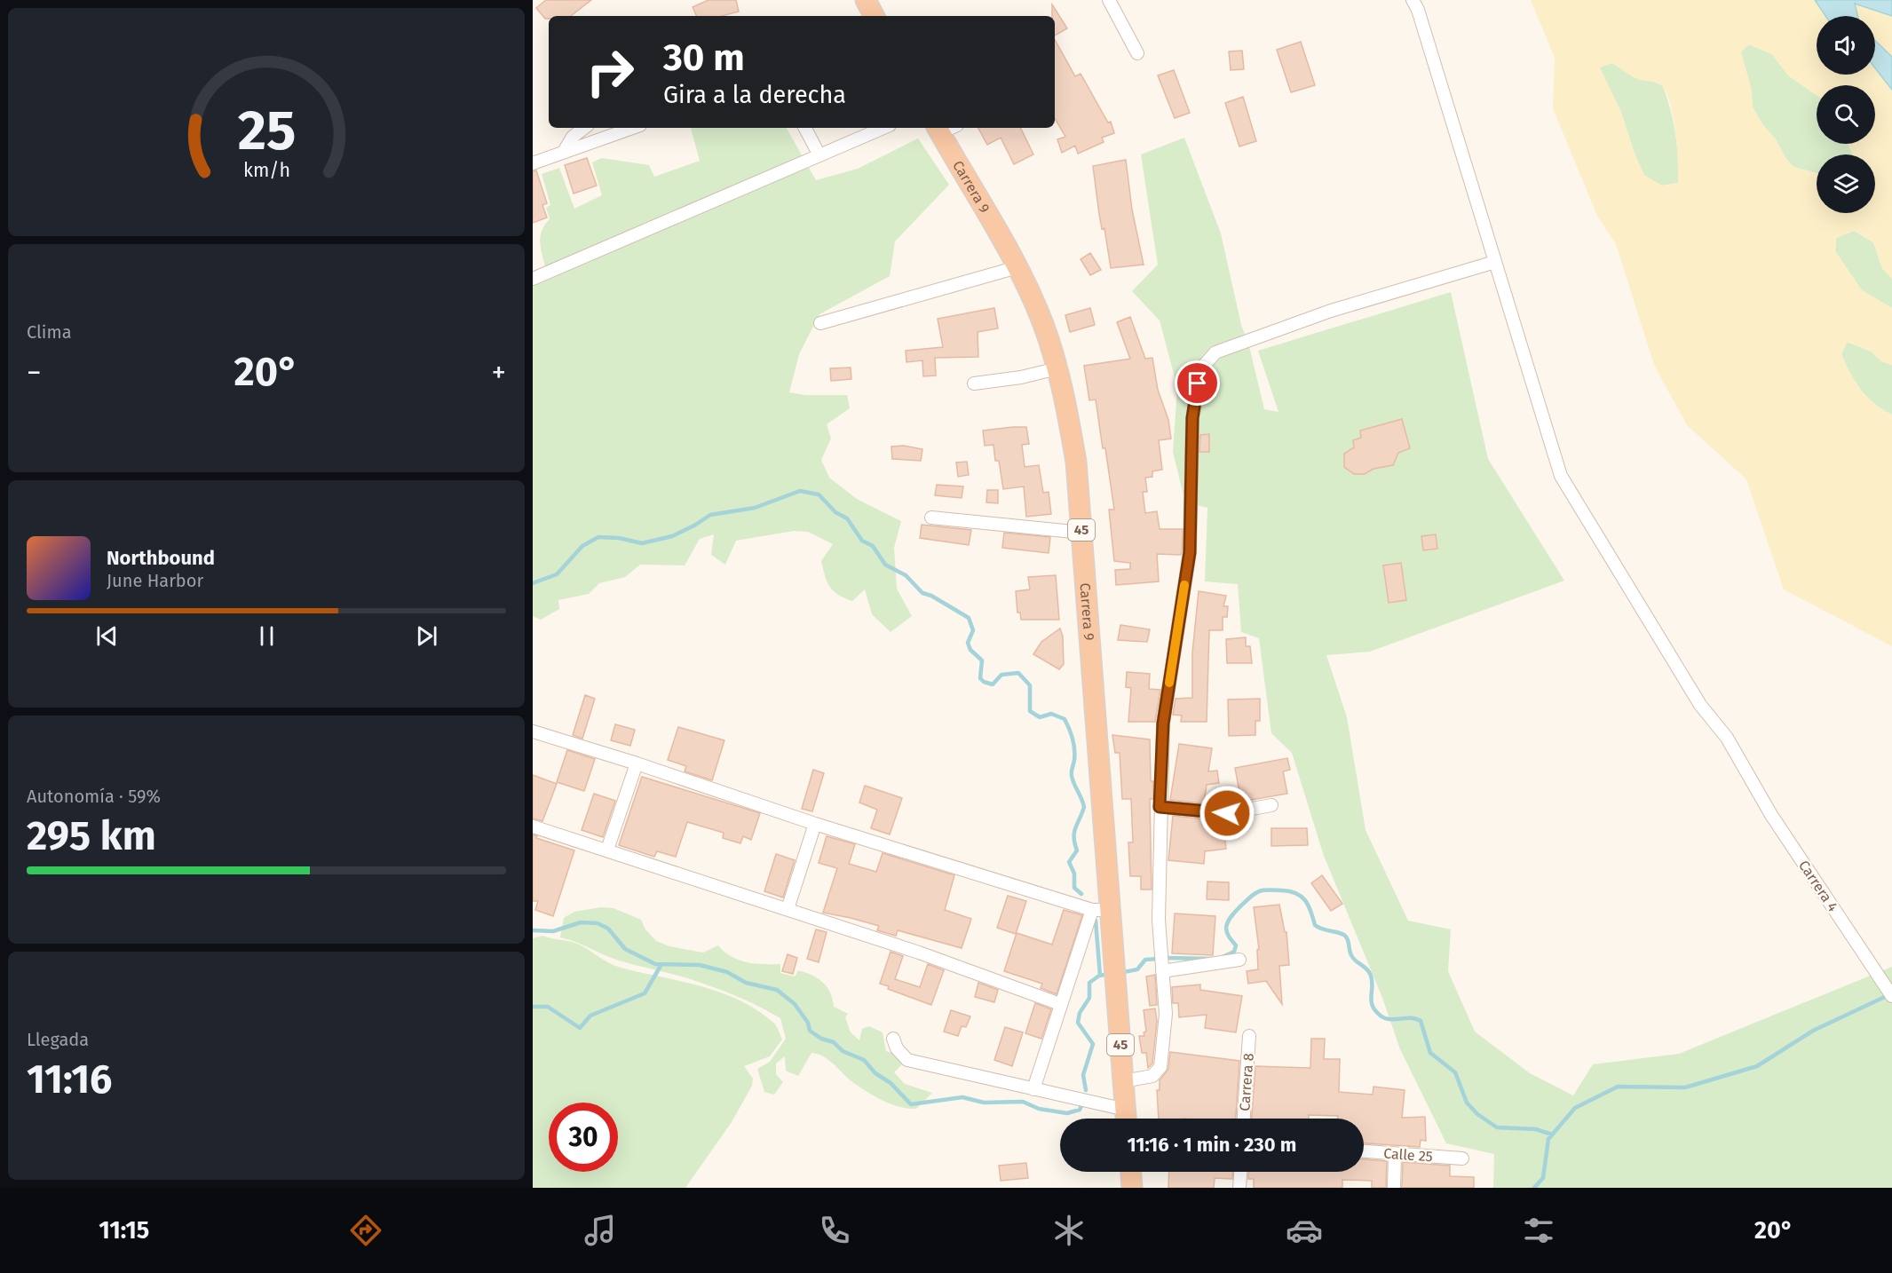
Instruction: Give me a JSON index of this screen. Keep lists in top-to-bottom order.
{
  "streets": {
    "highway": ["Carrera 9", "45"],
    "street": ["Carrera 4", "Carrera 8", "Calle 25"]
  },
  "page": {
    "turn": ["30 m", "Gira a la derecha"],
    "tile": [
      "Clima",
      ["Autonomía · 59%", "295 km"],
      ["Llegada", "11:16"]
    ],
    "heat": ["−", "20°", "+"],
    "song": ["Northbound", "June Harbor"],
    "limit": "30",
    "trip": "11:16 · 1 min · 230 m",
    "tabs": ["11:15", "20°"],
    "gauge": ["25", "km/h"]
  }
}
